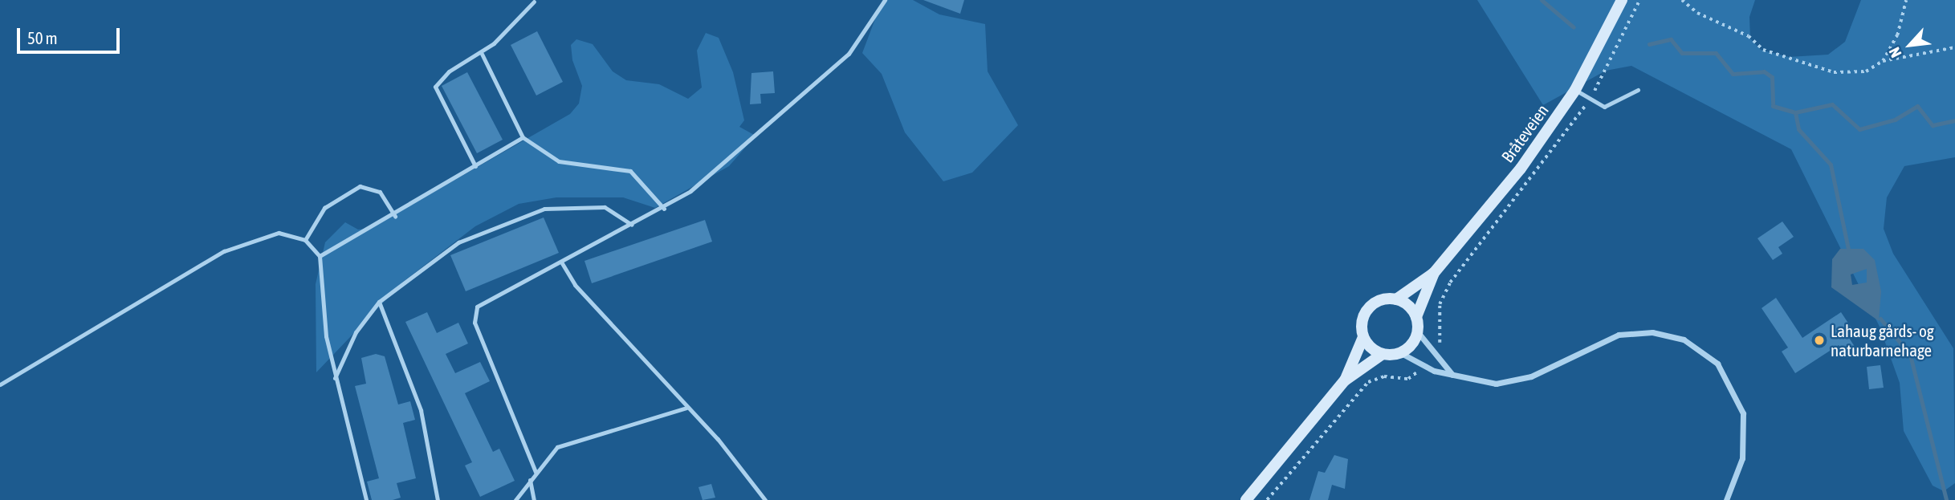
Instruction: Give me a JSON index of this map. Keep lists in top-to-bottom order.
{
  "streets": {
    "main road": ["Bråteveien"]
  },
  "places": ["Lahaug gårds- og naturbarnehage"],
  "scale_bar": "50 m",
  "north": "bottom left"
}
